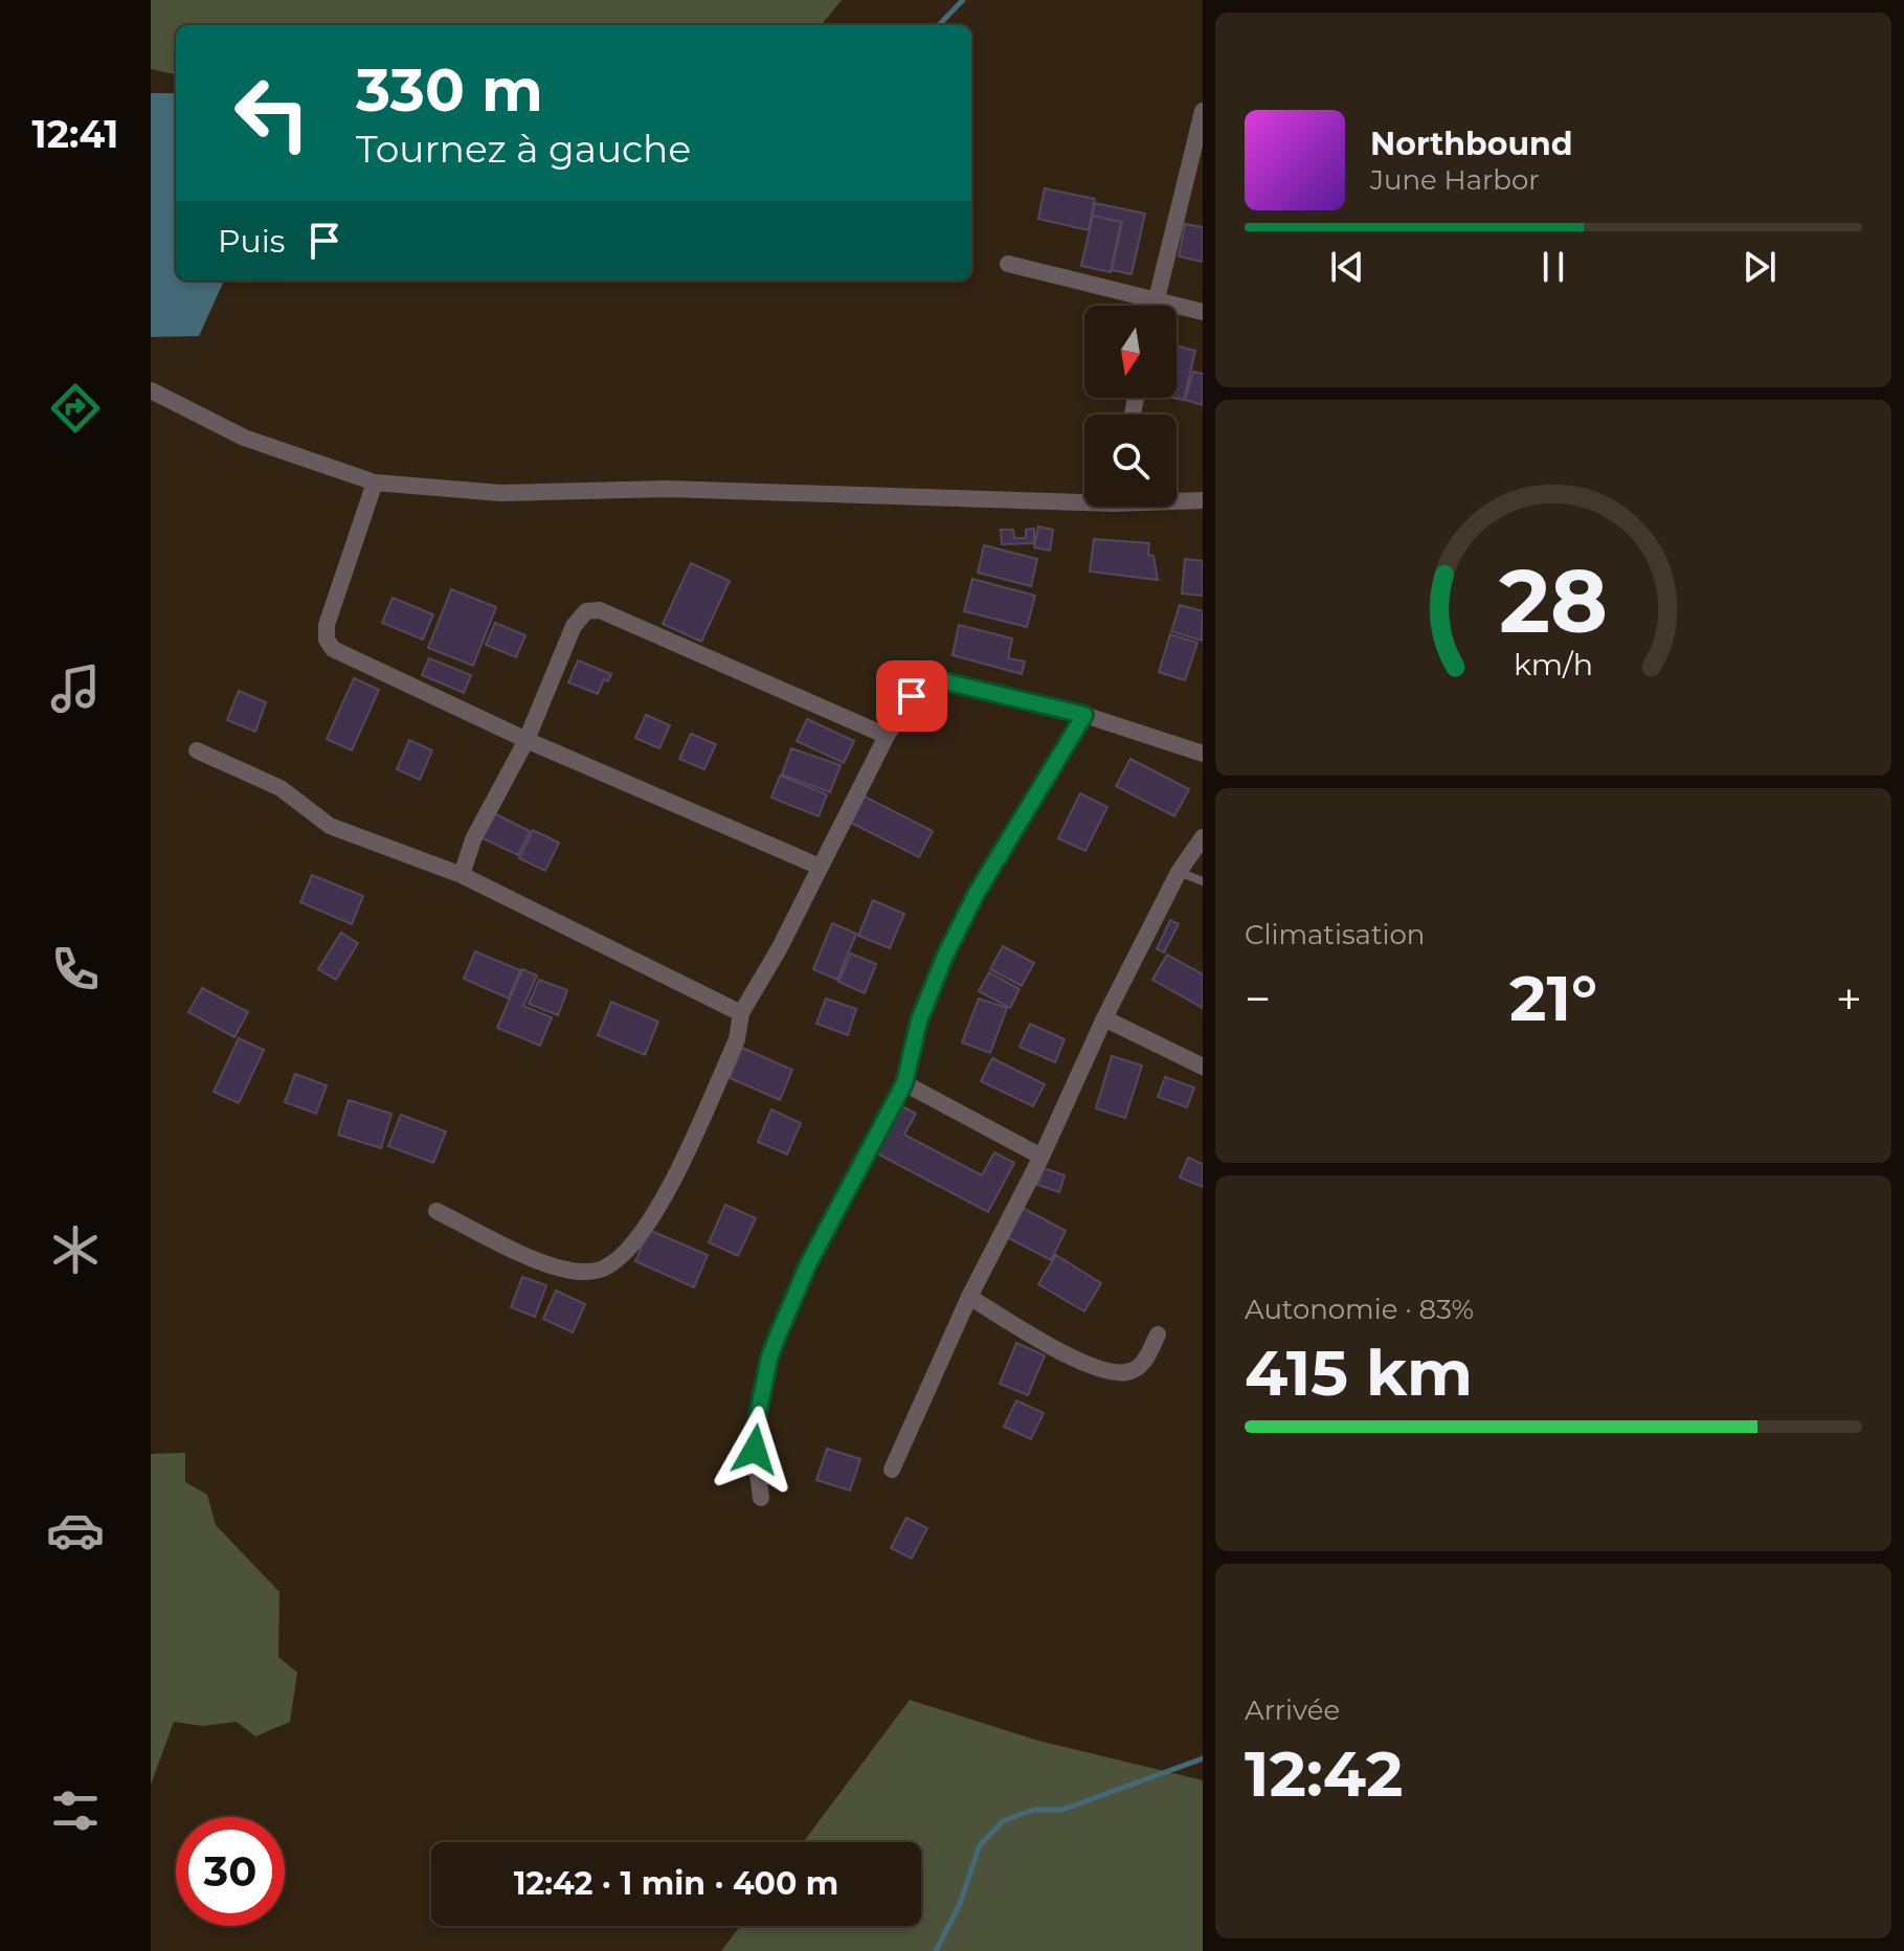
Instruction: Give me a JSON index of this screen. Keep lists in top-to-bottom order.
{
  "north": "bottom",
  "page": {
    "tabs": "12:41",
    "turn": ["330 m", "Tournez à gauche"],
    "song": ["Northbound", "June Harbor"],
    "then": "Puis",
    "tile": [
      "Climatisation",
      ["Autonomie · 83%", "415 km"],
      ["Arrivée", "12:42"]
    ],
    "heat": ["−", "21°", "+"],
    "limit": "30",
    "trip": "12:42 · 1 min · 400 m",
    "gauge": ["28", "km/h"]
  }
}
